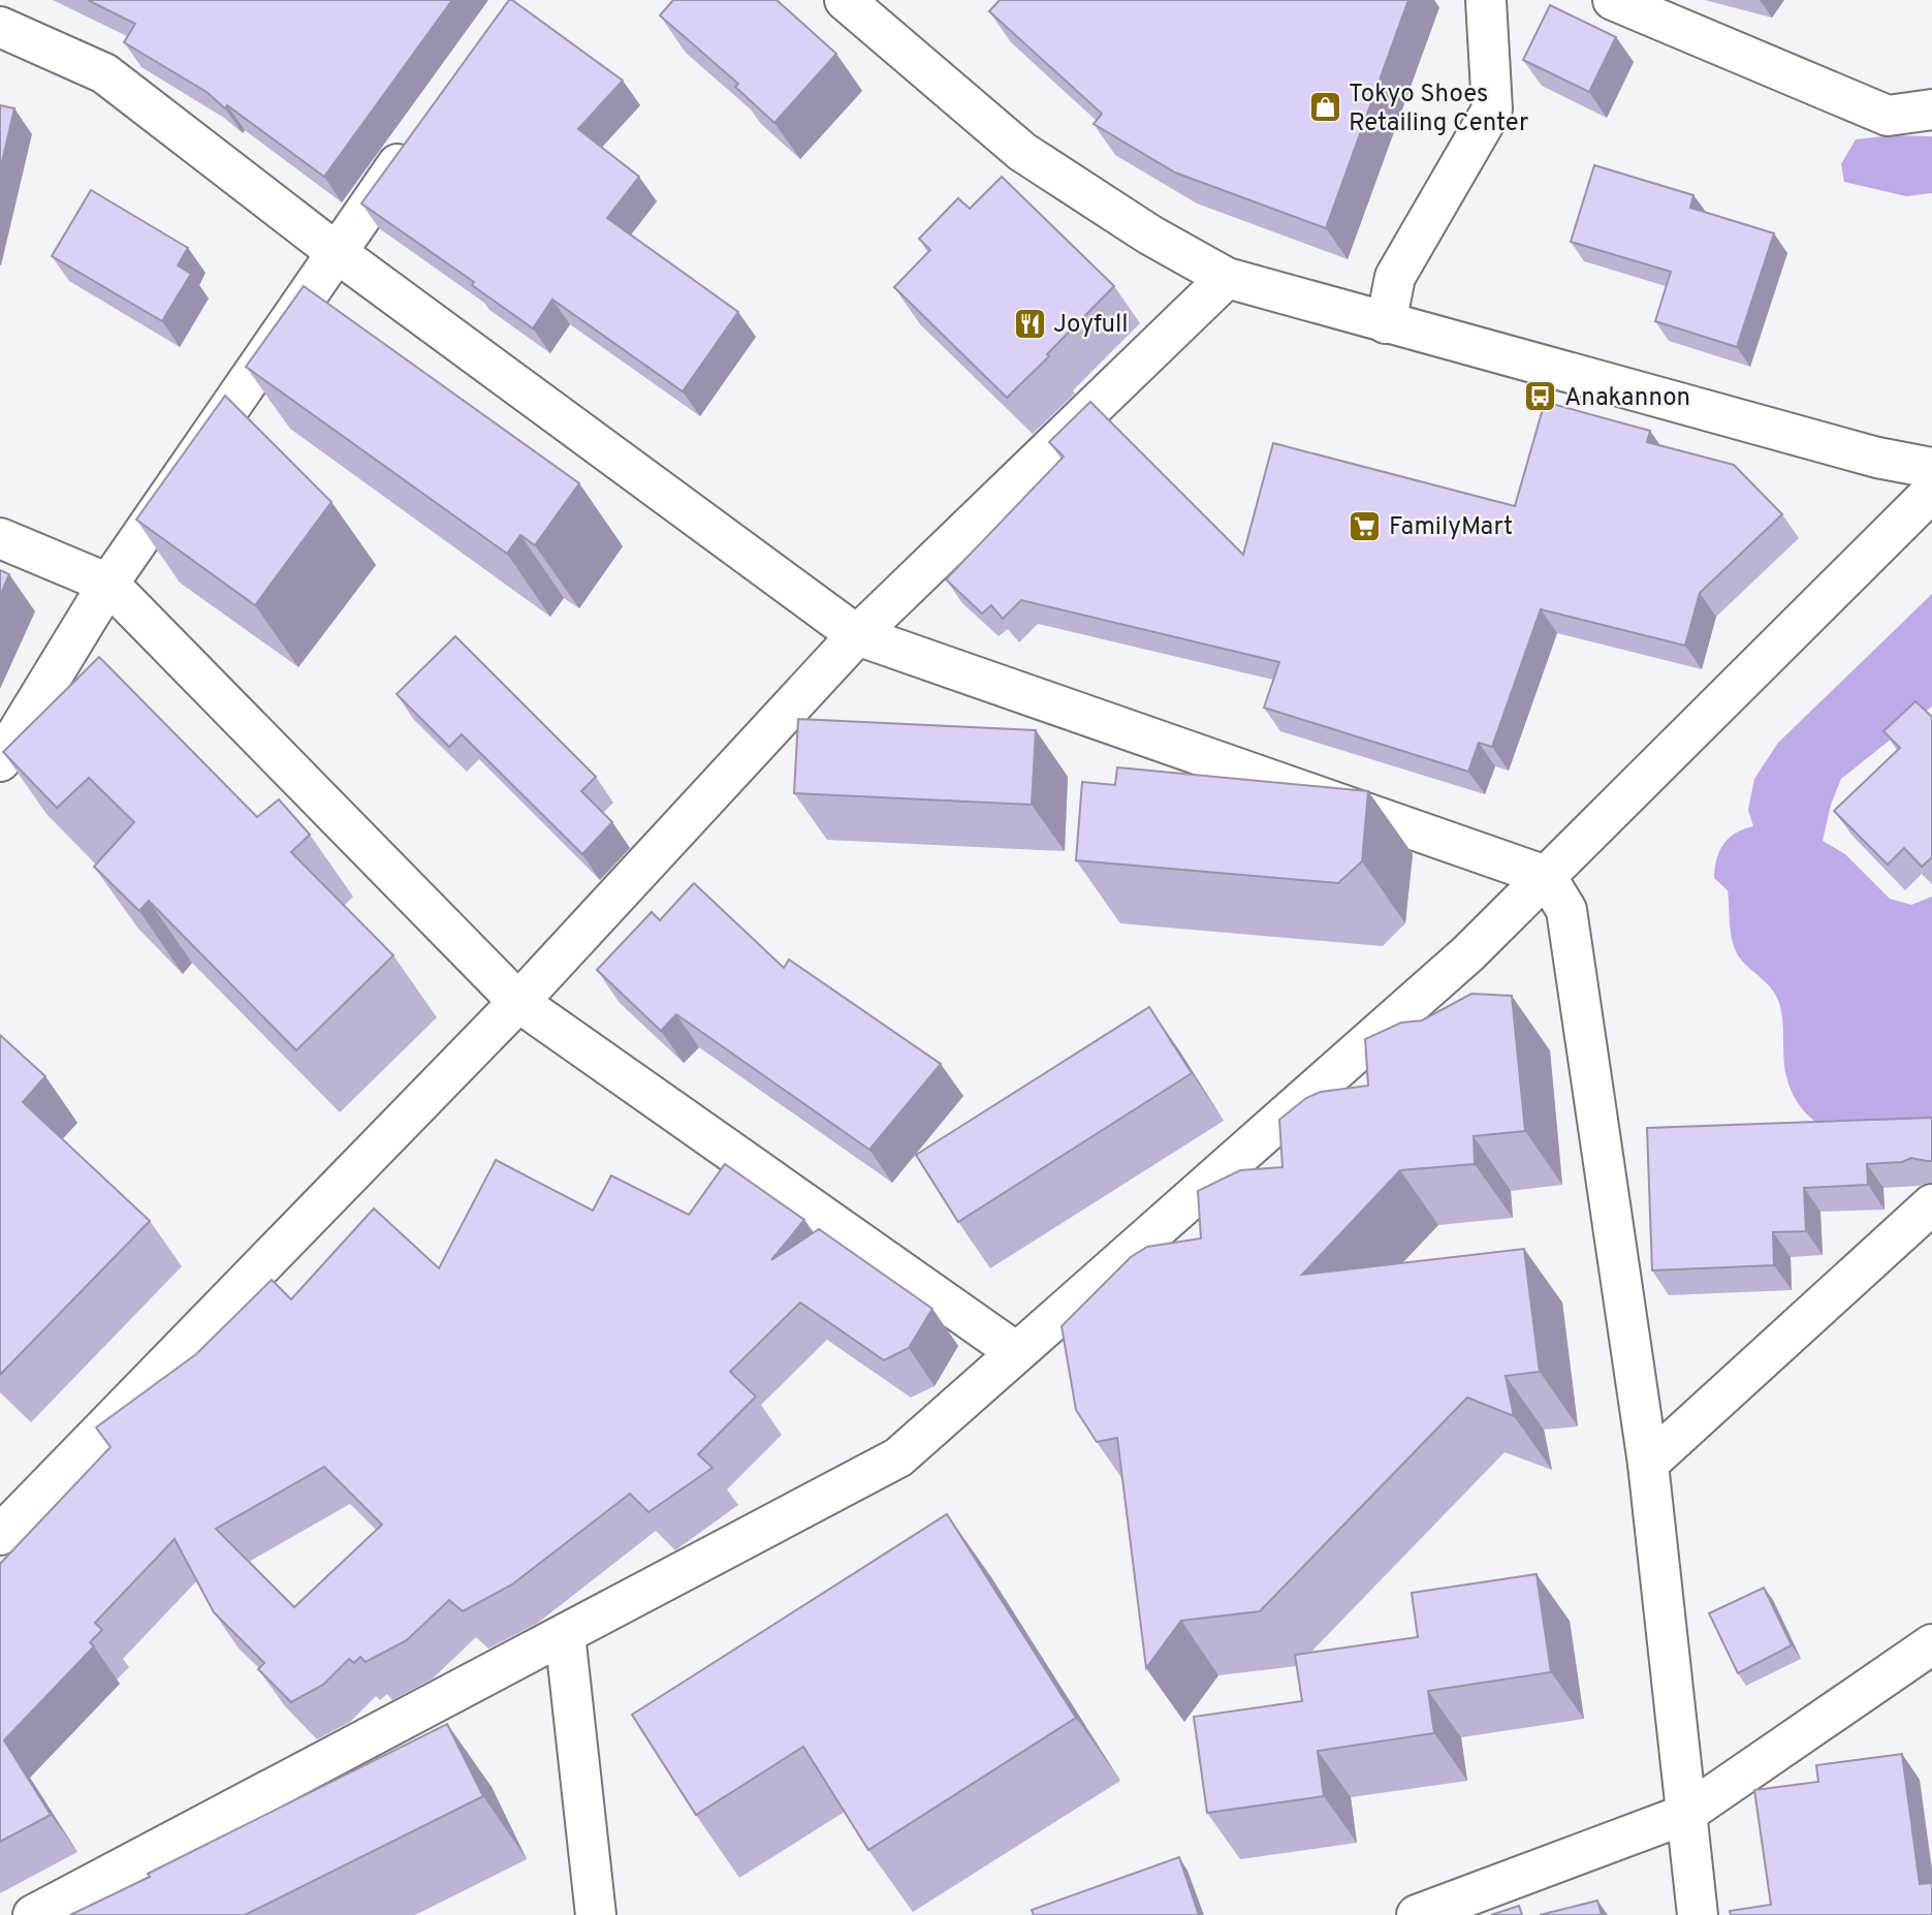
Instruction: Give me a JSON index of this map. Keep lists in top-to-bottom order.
{
  "places": {
    "shop": ["Tokyo Shoes Retailing Center"],
    "restaurant": ["Joyfull"],
    "bus stop": ["Anakannon"],
    "supermarket": ["FamilyMart"]
  }
}
